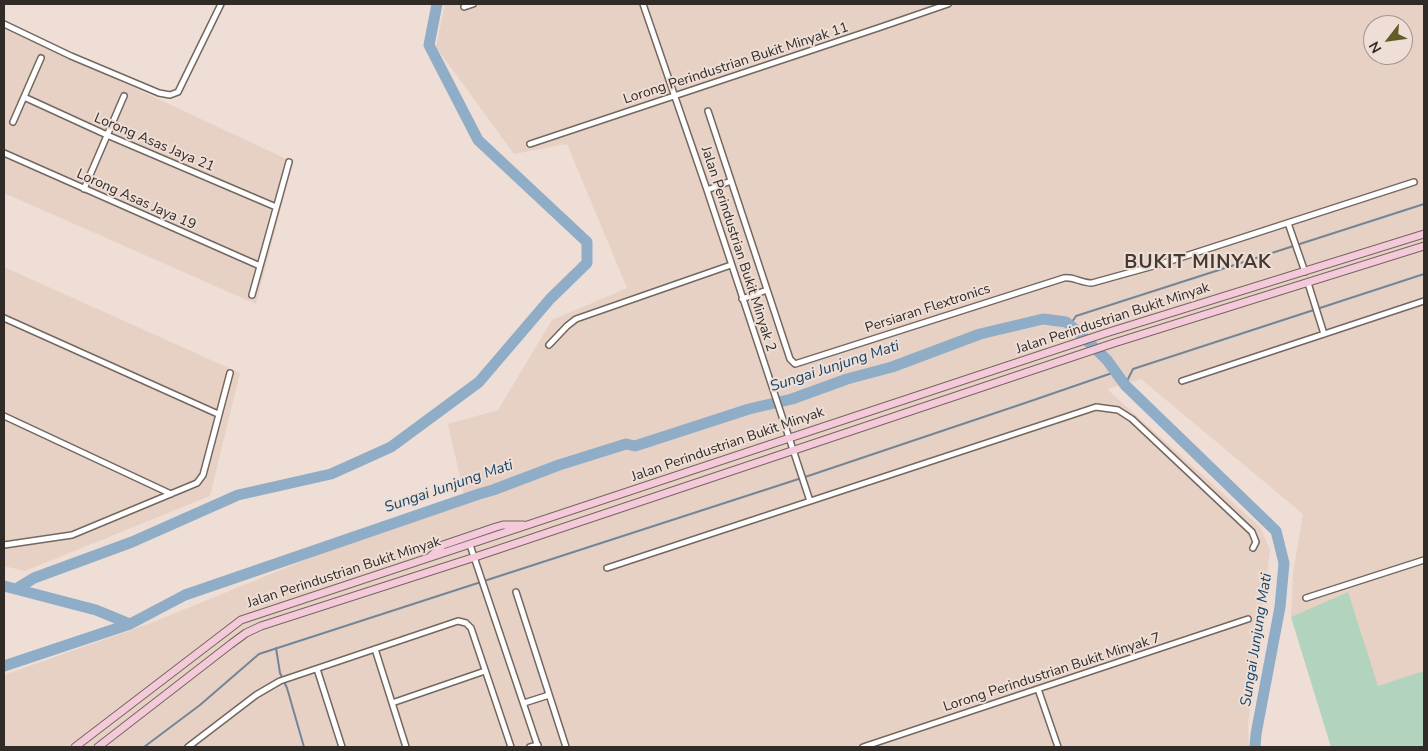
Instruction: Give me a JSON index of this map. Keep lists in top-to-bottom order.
{
  "streets": {
    "main road": ["Jalan Perindustrian Bukit Minyak"],
    "street": [
      "Lorong Perindustrian Bukit Minyak 11",
      "Lorong Asas Jaya 21",
      "Lorong Asas Jaya 19",
      "Jalan Perindustrian Bukit Minyak 2",
      "Persiaran Flextronics",
      "Lorong Perindustrian Bukit Minyak 7"
    ]
  },
  "crossings": [
    ["Lorong Perindustrian Bukit Minyak 11", "Jalan Perindustrian Bukit Minyak 2"],
    ["Jalan Perindustrian Bukit Minyak 2", "Jalan Perindustrian Bukit Minyak"]
  ],
  "districts": ["BUKIT MINYAK"],
  "water": ["Sungai Junjung Mati"],
  "north": "bottom left"
}
